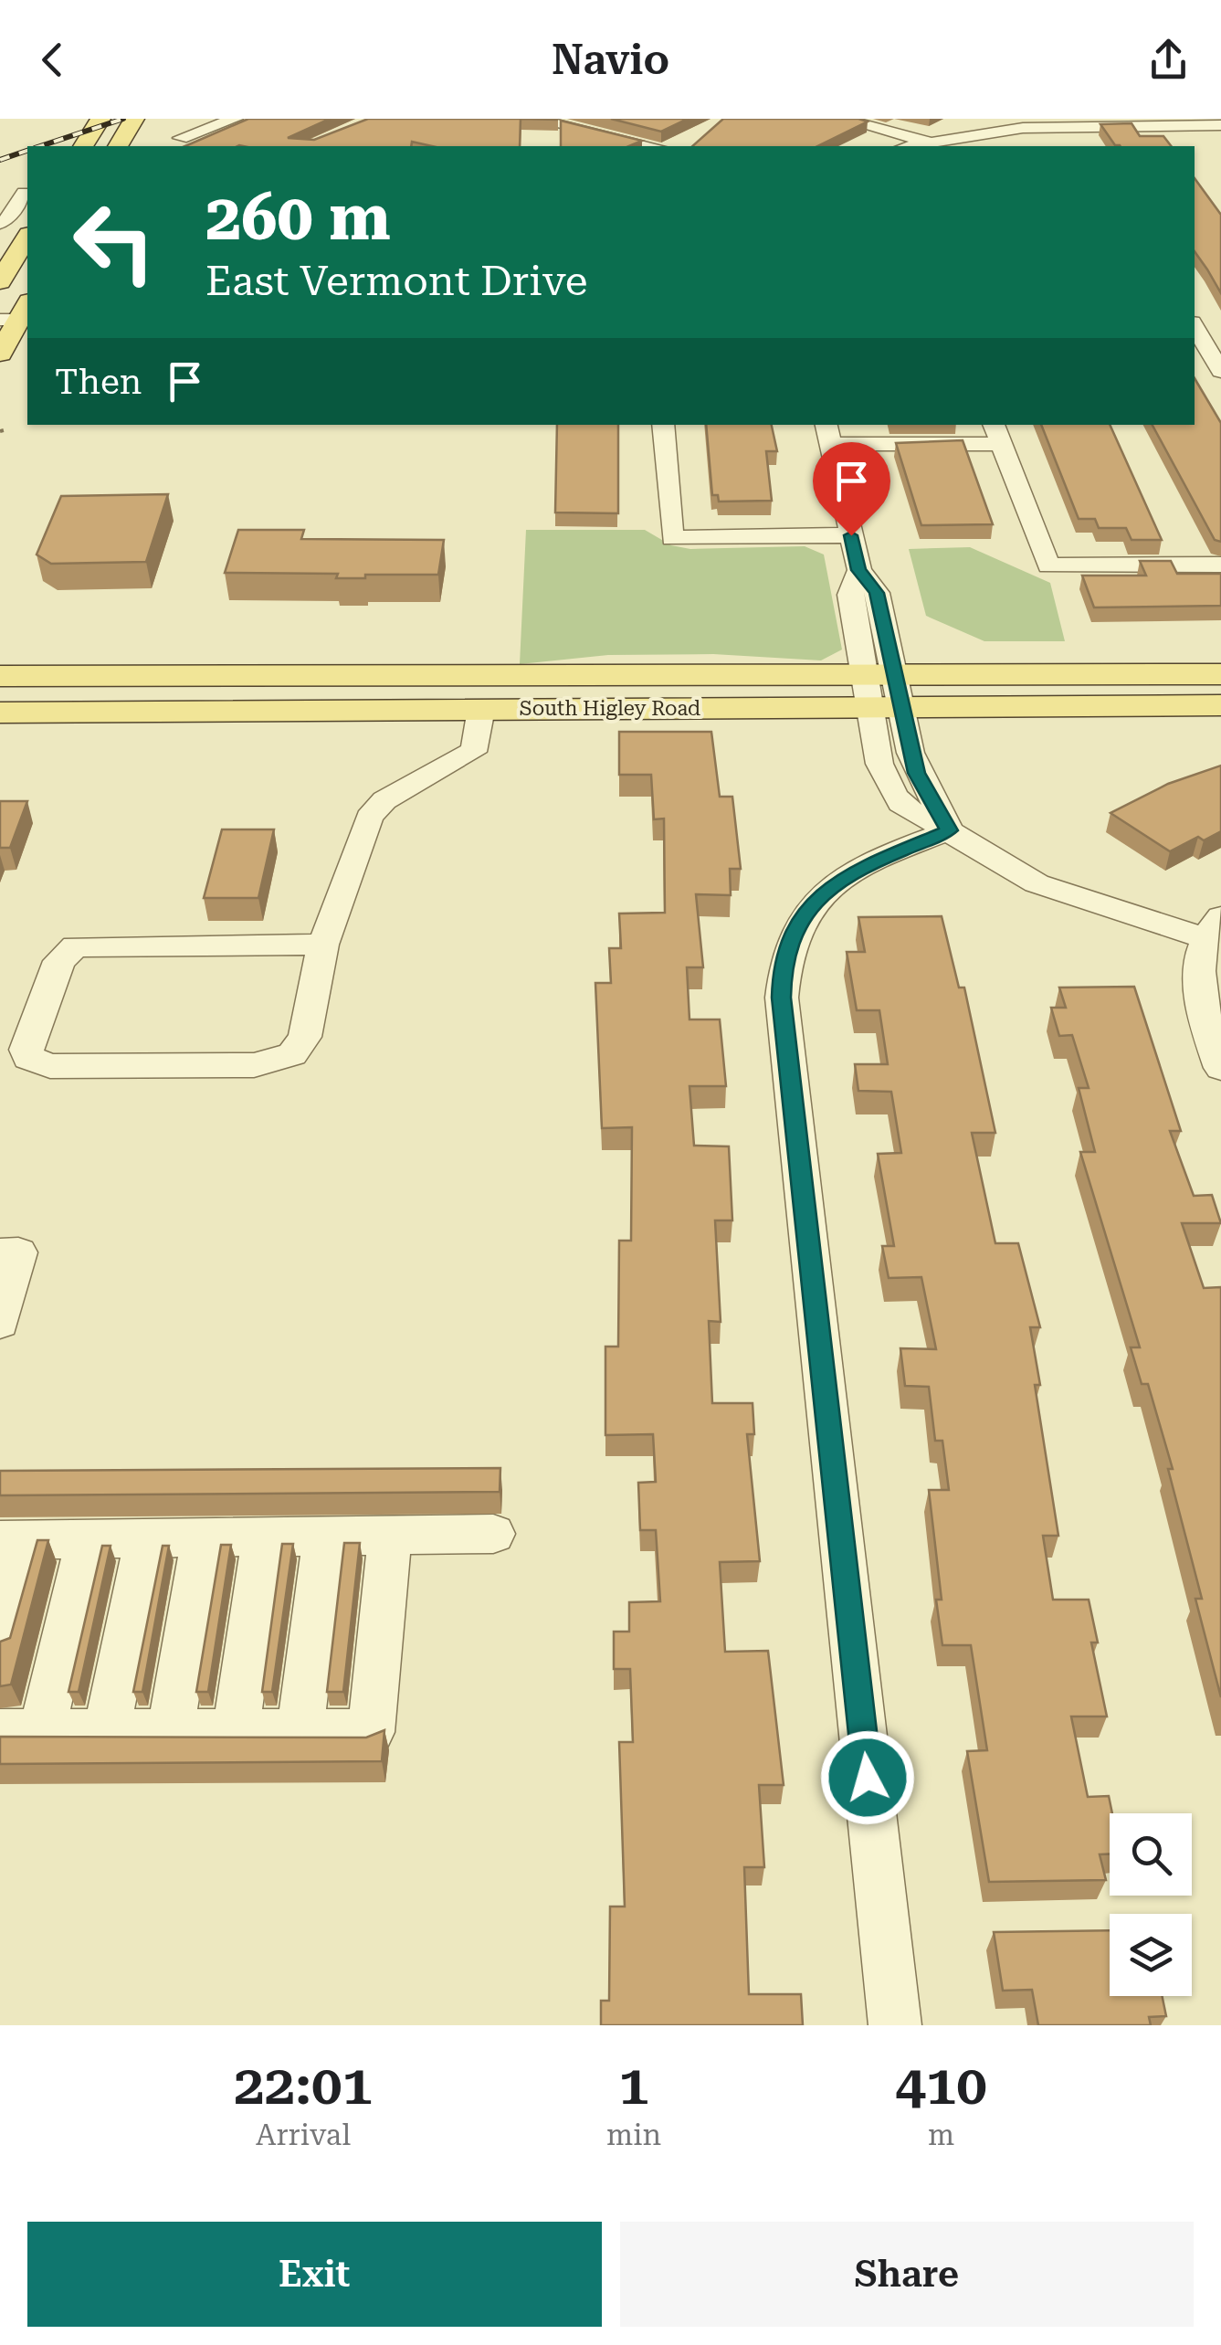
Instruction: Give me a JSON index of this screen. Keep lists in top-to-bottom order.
{
  "streets": {
    "main road": ["South Higley Road"]
  },
  "page": {
    "header": "Navio",
    "turn": ["260 m", "East Vermont Drive"],
    "then": "Then",
    "eta": [
      "22:01",
      "Arrival",
      "1",
      "min",
      "410",
      "m"
    ],
    "buttons": ["Exit", "Share"]
  }
}
